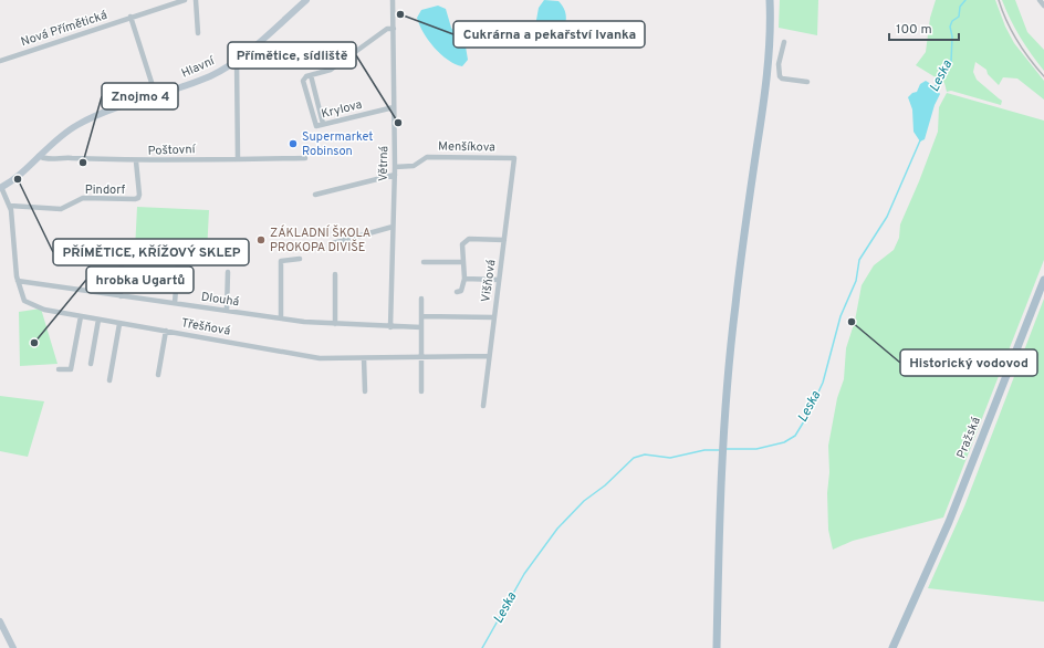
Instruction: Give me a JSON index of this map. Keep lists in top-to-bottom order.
{
  "streets": {
    "main road": ["Hlavní", "Pražská"],
    "street": [
      "Nová Přímětická",
      "Krylova",
      "Menšíkova",
      "Poštovní",
      "Větrná",
      "Pindorf",
      "Višňová",
      "Dlouhá",
      "Třešňová"
    ]
  },
  "crossings": [
    ["Hlavní", "Poštovní"],
    ["Hlavní", "Třešňová"],
    ["Krylova", "Větrná"],
    ["Menšíkova", "Větrná"],
    ["Menšíkova", "Višňová"],
    ["Poštovní", "Pindorf"],
    ["Větrná", "Dlouhá"],
    ["Pindorf", "Třešňová"],
    ["Višňová", "Třešňová"],
    ["Dlouhá", "Třešňová"]
  ],
  "water": ["Leska"],
  "places": [
    "Cukrárna a pekařství Ivanka",
    "Přímětice, sídliště",
    "Supermarket Robinson",
    "Znojmo 4",
    "PŘÍMĚTICE, KŘÍŽOVÝ SKLEP",
    "ZÁKLADNÍ ŠKOLA PROKOPA DIVIŠE",
    "Historický vodovod",
    "hrobka Ugartů"
  ],
  "scale_bar": "100 m"
}
